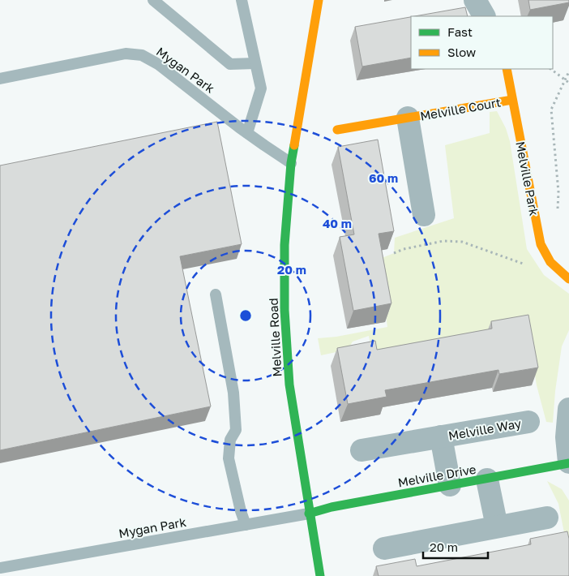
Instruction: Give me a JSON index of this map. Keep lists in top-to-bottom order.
{
  "streets": {
    "street": [
      "Melville Court",
      "Melville Park",
      "Melville Road",
      "Melville Way",
      "Melville Drive"
    ],
    "lane": ["Mygan Park"]
  },
  "crossings": [
    ["Mygan Park", "Melville Road"],
    ["Mygan Park", "Melville Drive"],
    ["Melville Court", "Melville Park"],
    ["Melville Road", "Melville Drive"],
    ["Melville Way", "Melville Drive"]
  ],
  "legend": ["Fast", "Slow"],
  "scale_bar": "20 m",
  "rings": ["60 m", "40 m", "20 m"]
}
